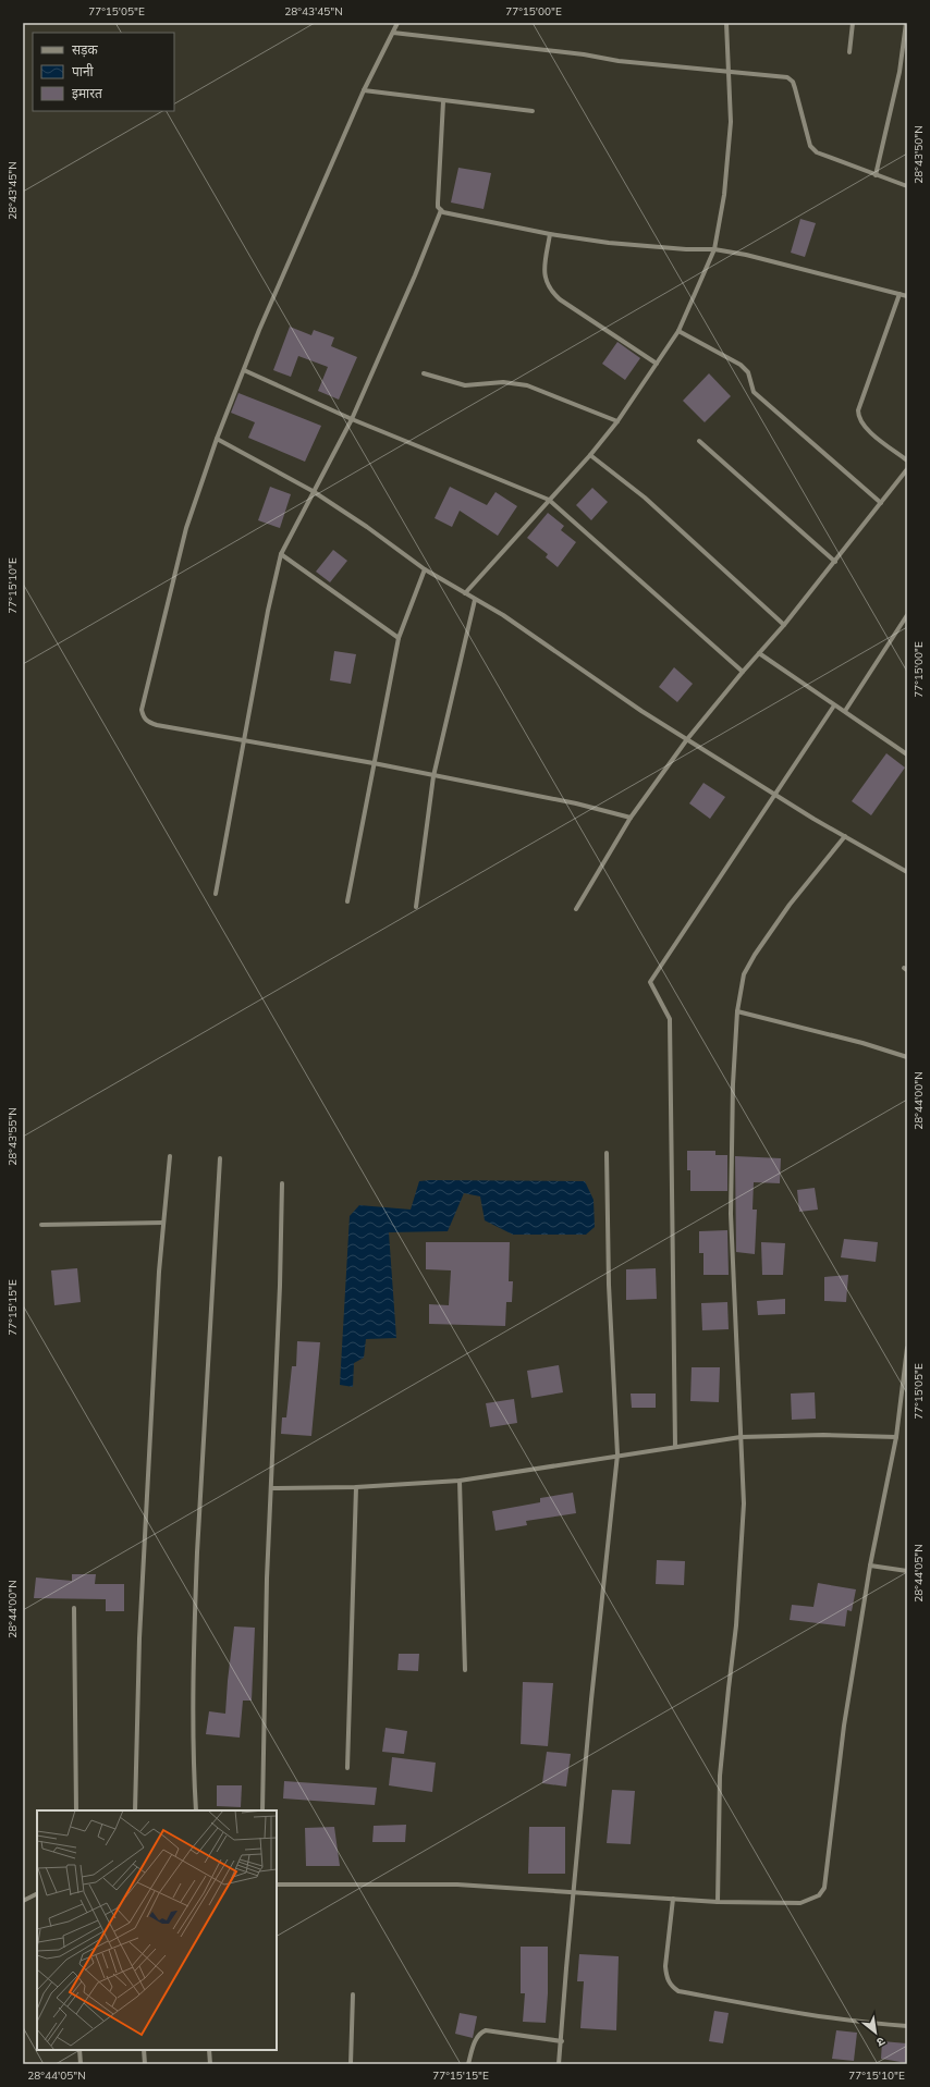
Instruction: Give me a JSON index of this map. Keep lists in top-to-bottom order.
{
  "legend": ["सड़क", "पानी", "इमारत"],
  "north": "bottom right",
  "coordinates": [
    "77°15'05\"E",
    "28°43'45\"N",
    "77°15'00\"E",
    "28°43'50\"N",
    "77°15'10\"E",
    "28°44'00\"N",
    "28°43'55\"N",
    "77°15'15\"E",
    "28°44'05\"N"
  ]
}
